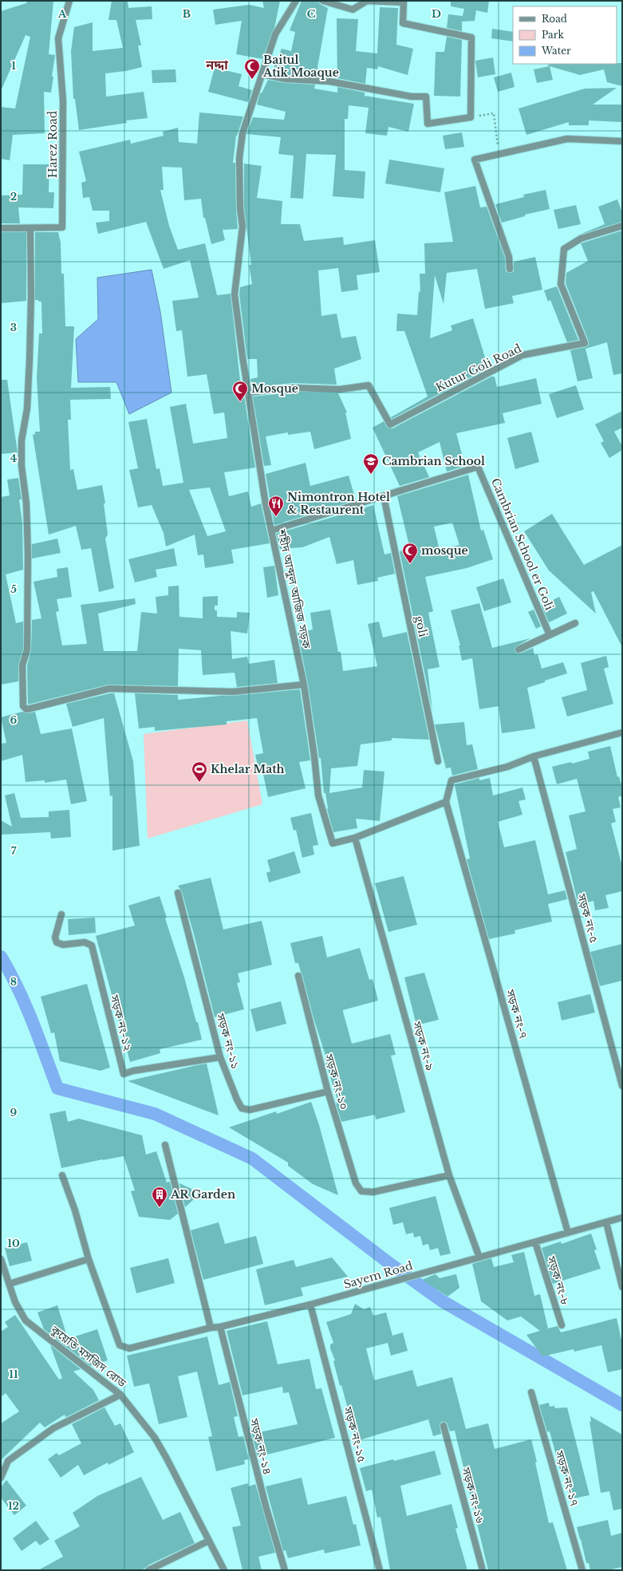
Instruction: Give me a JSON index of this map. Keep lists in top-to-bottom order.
{
  "streets": {
    "street": [
      "Harez Road",
      "Kutur Goli Road",
      "Cambrian School er Goli",
      "শহীদ আব্দুল আজিজ সড়ক",
      "goli",
      "সড়ক নং-৫",
      "সড়ক নং-৭",
      "সড়ক নং-১২",
      "সড়ক নং-১১",
      "সড়ক নং-৯",
      "সড়ক নং-১০",
      "Sayem Road",
      "সড়ক নং-৮",
      "কুয়েতি মসজিদ রোড",
      "সড়ক নং-১৫",
      "সড়ক নং-১৪",
      "সড়ক নং-১৭",
      "সড়ক নং-১৬"
    ]
  },
  "crossings": [
    ["Kutur Goli Road", "শহীদ আব্দুল আজিজ সড়ক"],
    ["Cambrian School er Goli", "শহীদ আব্দুল আজিজ সড়ক"],
    ["Cambrian School er Goli", "goli"],
    ["শহীদ আব্দুল আজিজ সড়ক", "সড়ক নং-৯"],
    ["সড়ক নং-৭", "Sayem Road"],
    ["সড়ক নং-১২", "সড়ক নং-১১"],
    ["সড়ক নং-১১", "সড়ক নং-১০"],
    ["সড়ক নং-৯", "সড়ক নং-১০"],
    ["সড়ক নং-৯", "Sayem Road"],
    ["Sayem Road", "সড়ক নং-৮"],
    ["Sayem Road", "সড়ক নং-১৫"],
    ["Sayem Road", "সড়ক নং-১৪"]
  ],
  "districts": ["নদ্দা"],
  "places": {
    "mosque": ["Baitul Atik Moaque", "Mosque", "mosque"],
    "school or university": ["Cambrian School"],
    "restaurant": ["Nimontron Hotel & Restaurent"],
    "sports": ["Khelar Math"],
    "building": ["AR Garden"]
  },
  "legend": ["Road", "Park", "Water"],
  "grid": {
    "columns": [
      "A",
      "B",
      "C",
      "D"
    ],
    "rows": [
      "1",
      "2",
      "3",
      "4",
      "5",
      "6",
      "7",
      "8",
      "9",
      "10",
      "11",
      "12"
    ]
  }
}
